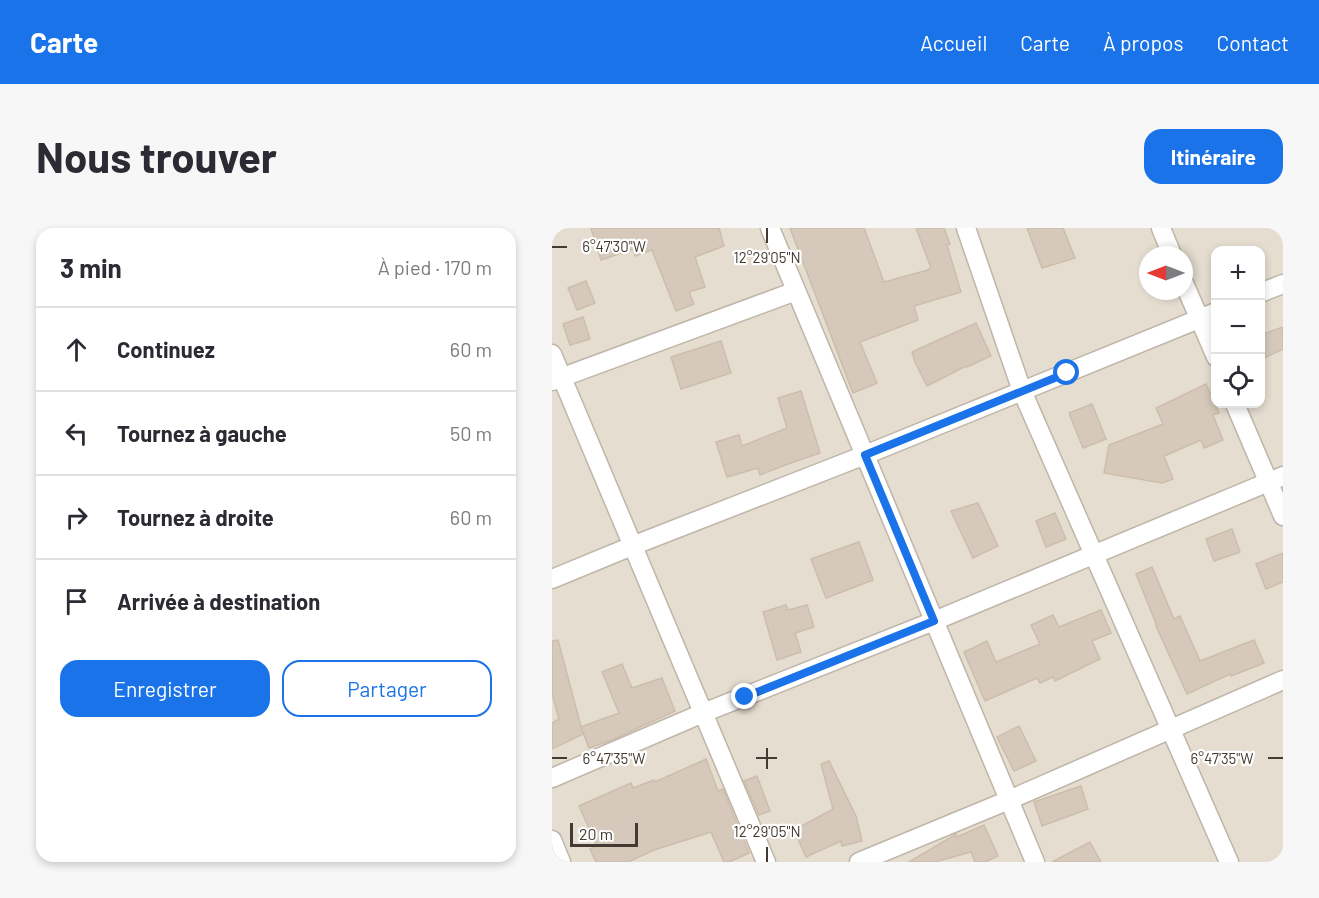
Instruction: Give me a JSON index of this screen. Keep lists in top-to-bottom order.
{
  "scale_bar": "20 m",
  "north": "left",
  "page": {
    "header": "Carte",
    "nav": [
      "Accueil",
      "Carte",
      "À propos",
      "Contact"
    ],
    "buttons": [
      "Itinéraire",
      ["Enregistrer", "Partager"]
    ],
    "title": "Nous trouver",
    "heading": ["3 min", "À pied · 170 m"],
    "map_buttons": ["+", "−"],
    "list": [
      ["Continuez", "60 m"],
      ["Tournez à gauche", "50 m"],
      ["Tournez à droite", "60 m"],
      "Arrivée à destination"
    ],
    "scale": "20 m"
  },
  "coordinates": ["6°47'30\"W", "12°29'05\"N", "6°47'35\"W"]
}
